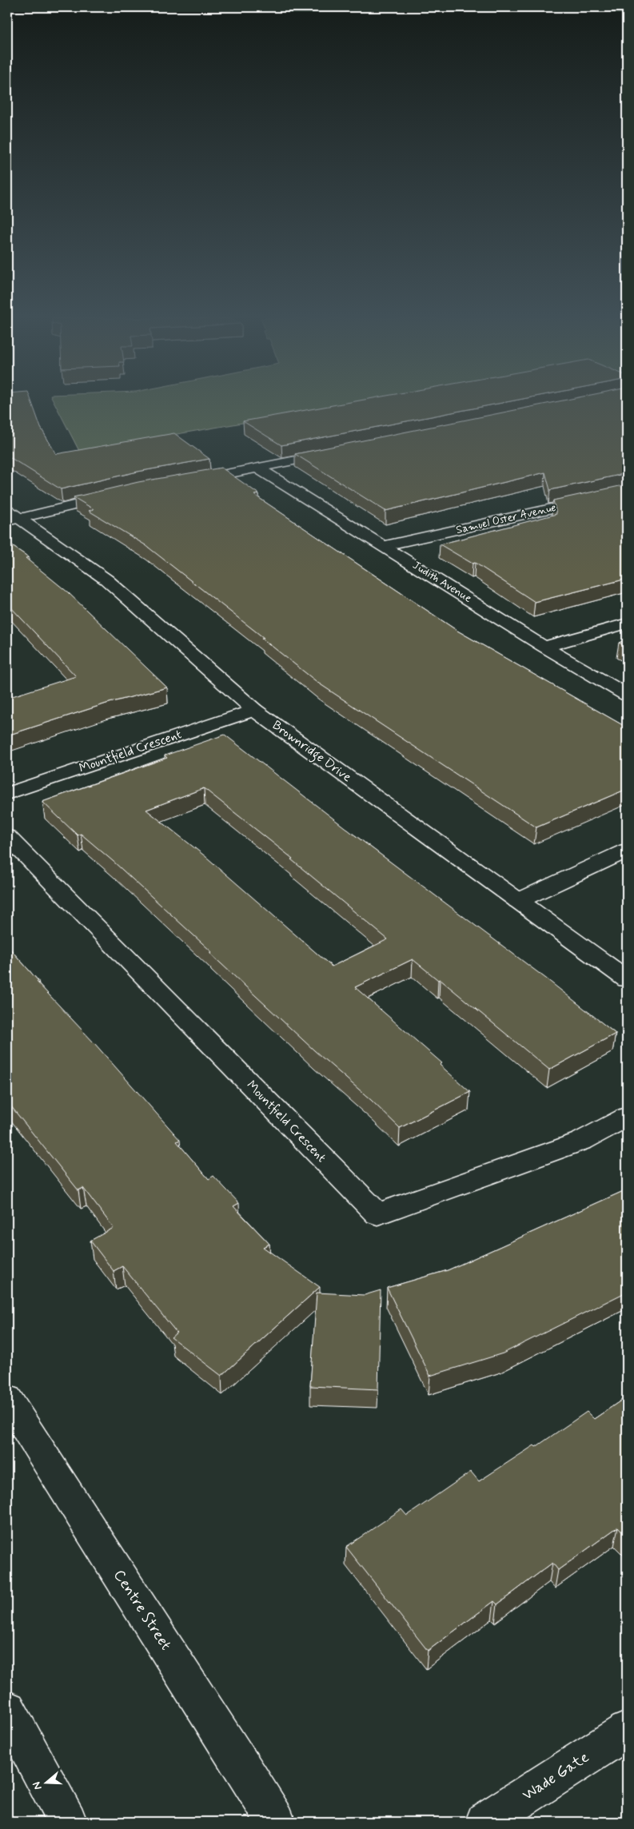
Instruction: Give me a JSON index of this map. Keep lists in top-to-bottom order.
{
  "streets": {
    "street": [
      "Samuel Oster Avenue",
      "Judith Avenue",
      "Mountfield Crescent",
      "Brownridge Drive",
      "Centre Street",
      "Wade Gate"
    ]
  },
  "crossings": [
    ["Samuel Oster Avenue", "Judith Avenue"],
    ["Mountfield Crescent", "Brownridge Drive"]
  ],
  "north": "left"
}
